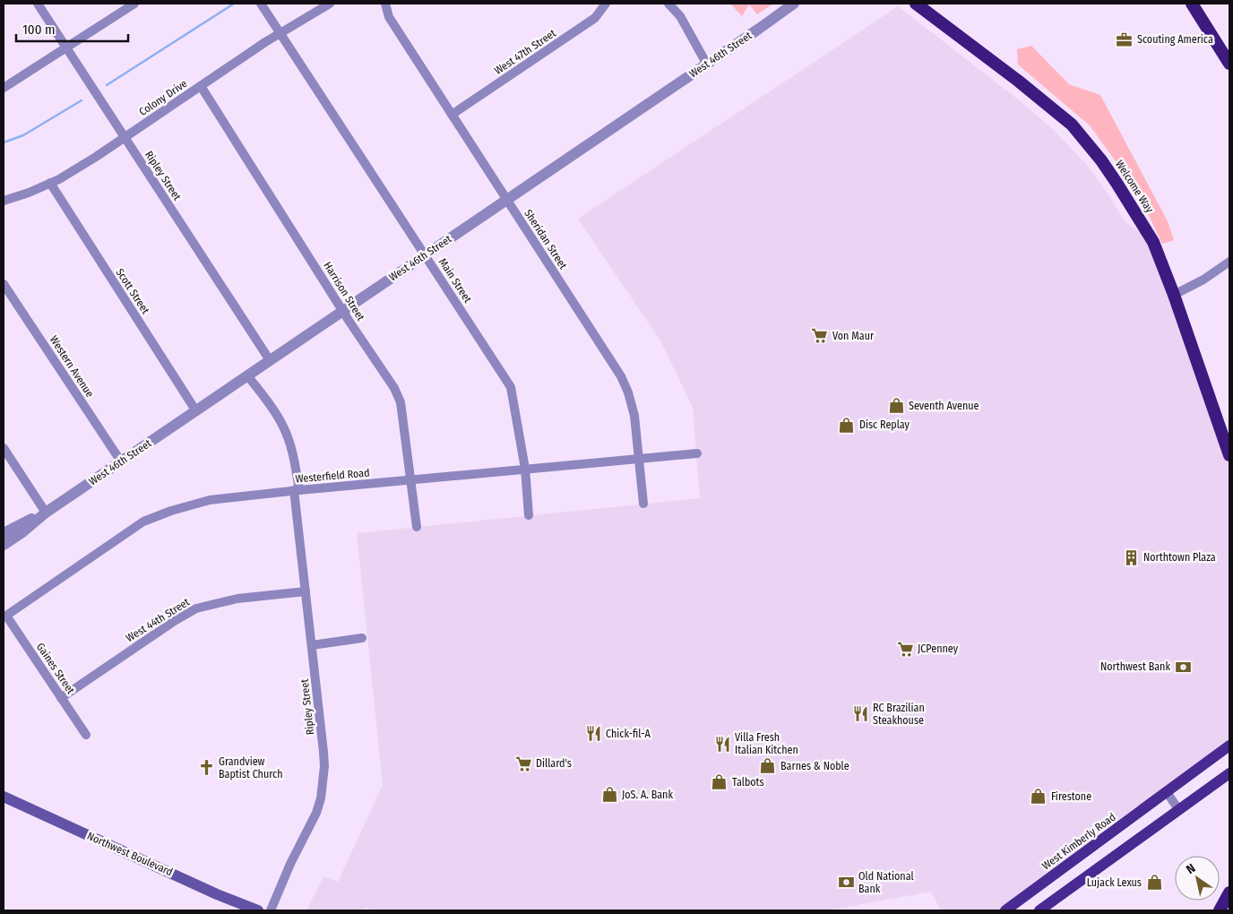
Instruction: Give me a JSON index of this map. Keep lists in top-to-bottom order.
{
  "streets": {
    "highway": ["Welcome Way"],
    "main road": ["West Kimberly Road", "Northwest Boulevard"],
    "street": [
      "West 47th Street",
      "West 46th Street",
      "Colony Drive",
      "Ripley Street",
      "Sheridan Street",
      "Main Street",
      "Scott Street",
      "Harrison Street",
      "Western Avenue",
      "Westerfield Road",
      "West 44th Street",
      "Gaines Street"
    ]
  },
  "crossings": [
    ["West 47th Street", "Sheridan Street"],
    ["West 46th Street", "Ripley Street"],
    ["West 46th Street", "Sheridan Street"],
    ["West 46th Street", "Main Street"],
    ["West 46th Street", "Scott Street"],
    ["West 46th Street", "Harrison Street"],
    ["West 46th Street", "Western Avenue"],
    ["Colony Drive", "Ripley Street"],
    ["Colony Drive", "Main Street"],
    ["Colony Drive", "Scott Street"],
    ["Colony Drive", "Harrison Street"],
    ["Ripley Street", "Westerfield Road"],
    ["Ripley Street", "West 44th Street"],
    ["Sheridan Street", "Westerfield Road"],
    ["Main Street", "Westerfield Road"],
    ["Harrison Street", "Westerfield Road"],
    ["Westerfield Road", "Gaines Street"],
    ["West 44th Street", "Gaines Street"]
  ],
  "places": {
    "office": ["Scouting America"],
    "supermarket": ["Von Maur", "JCPenney", "Dillard's"],
    "shop": [
      "Seventh Avenue",
      "Disc Replay",
      "Barnes & Noble",
      "Talbots",
      "JoS. A. Bank",
      "Firestone",
      "Lujack Lexus"
    ],
    "building": ["Northtown Plaza"],
    "bank": ["Northwest Bank", "Old National Bank"],
    "restaurant": ["RC Brazilian Steakhouse", "Chick-fil-A", "Villa Fresh Italian Kitchen"],
    "church": ["Grandview Baptist Church"]
  },
  "scale_bar": "100 m",
  "north": "top left"
}
